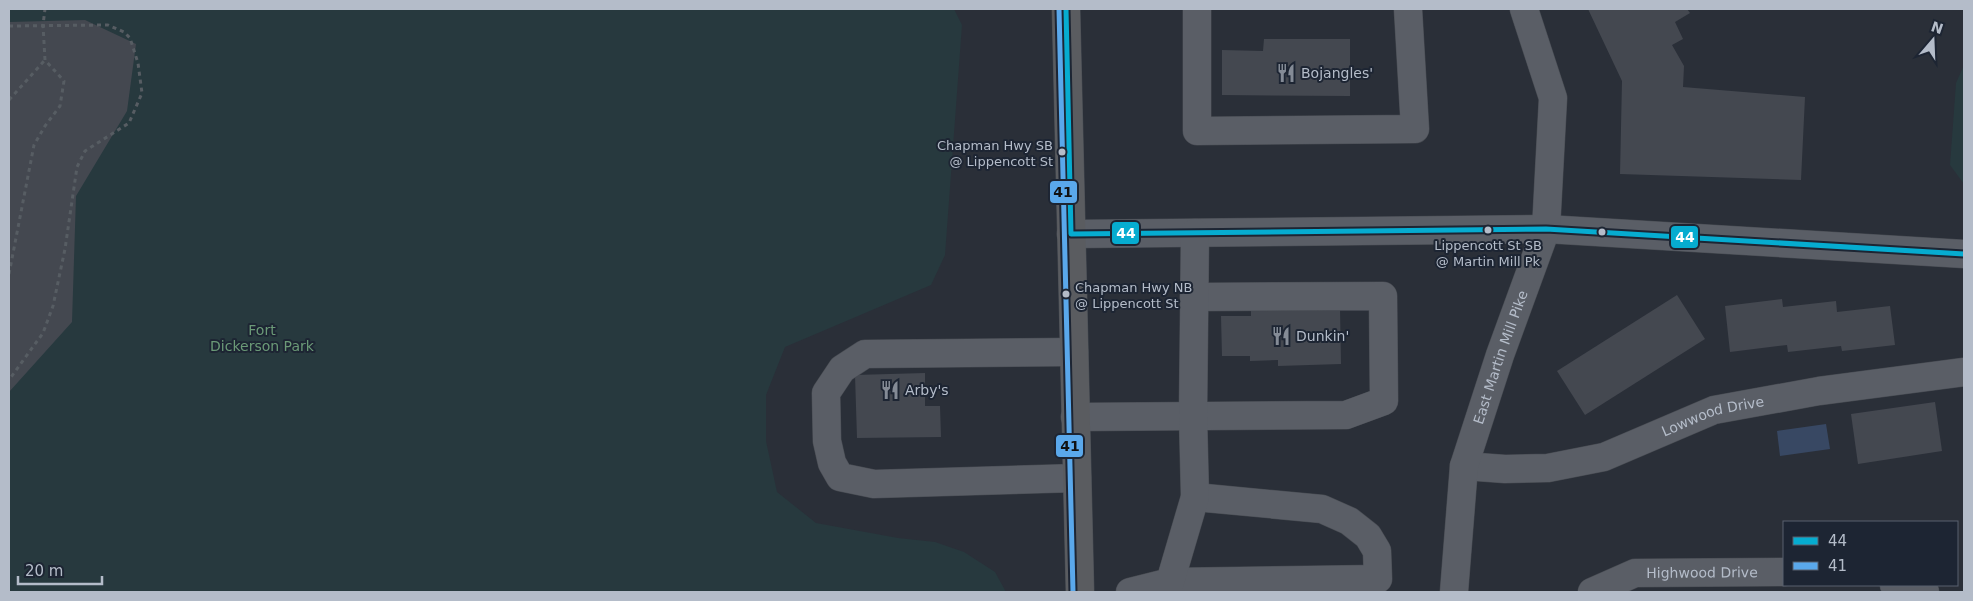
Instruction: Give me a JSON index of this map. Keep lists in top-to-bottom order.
{
  "streets": {
    "street": ["East Martin Mill Pike", "Lowwood Drive", "Highwood Drive"]
  },
  "crossings": [
    ["East Martin Mill Pike", "Lowwood Drive"]
  ],
  "parks": ["Fort Dickerson Park"],
  "places": {
    "restaurant": ["Bojangles'", "Dunkin'", "Arby's"],
    "other": ["Chapman Hwy SB @ Lippencott St", "Lippencott St SB @ Martin Mill Pk", "Chapman Hwy NB @ Lippencott St"]
  },
  "lines": ["transit line 44", "transit line 41"],
  "legend": ["44", "41"],
  "scale_bar": "20 m",
  "north": "top"
}
